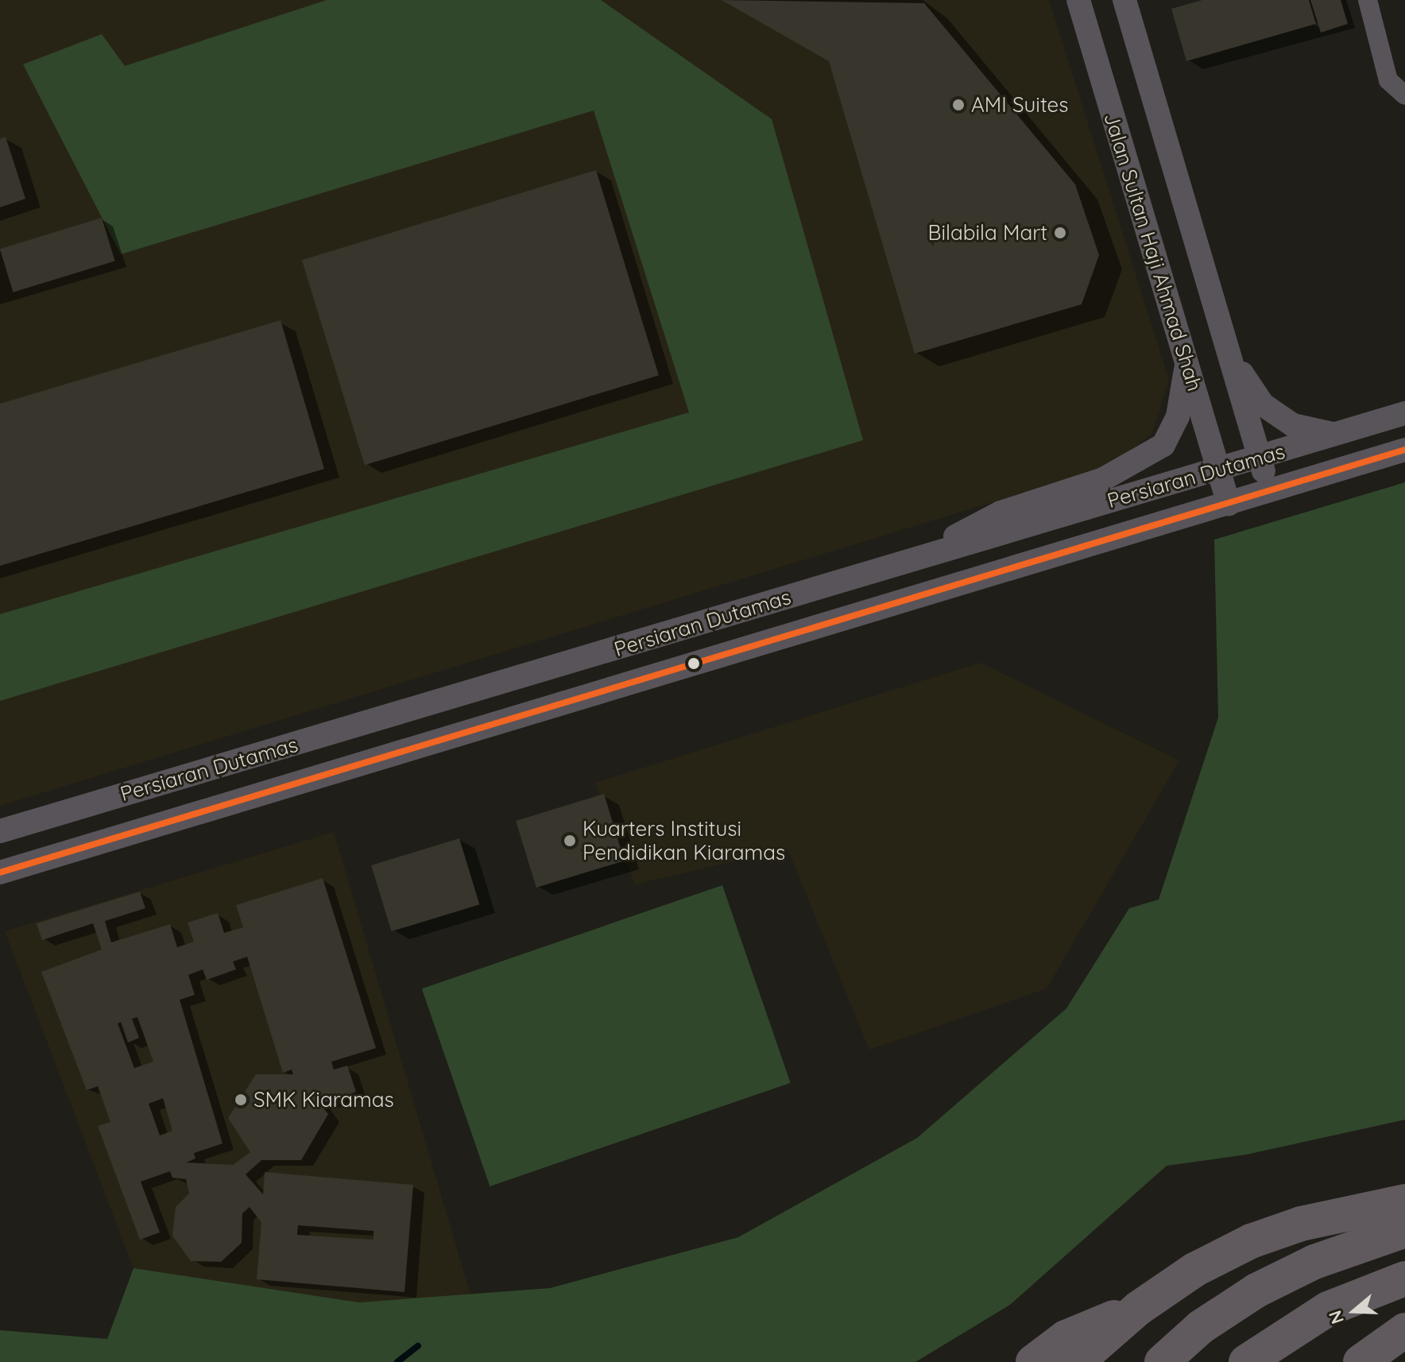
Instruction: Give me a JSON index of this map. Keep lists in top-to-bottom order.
{
  "streets": {
    "street": ["Jalan Sultan Haji Ahmad Shah", "Persiaran Dutamas"]
  },
  "crossings": [
    ["Jalan Sultan Haji Ahmad Shah", "Persiaran Dutamas"]
  ],
  "places": [
    "AMI Suites",
    "Bilabila Mart",
    "Kuarters Institusi Pendidikan Kiaramas",
    "SMK Kiaramas"
  ],
  "north": "left"
}
